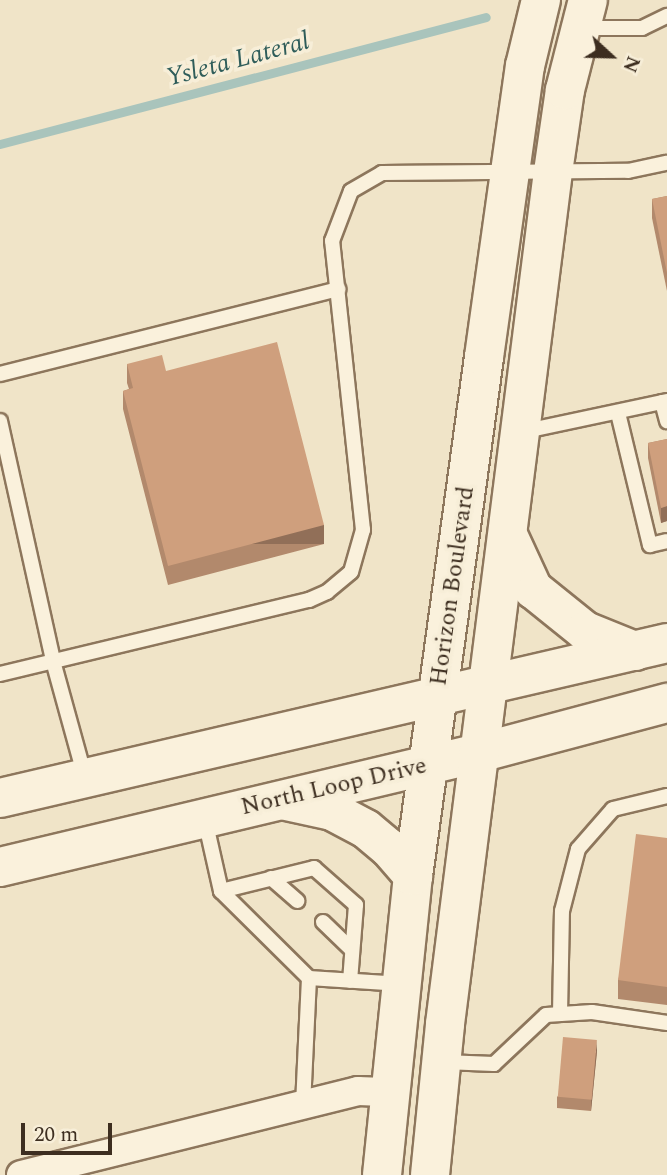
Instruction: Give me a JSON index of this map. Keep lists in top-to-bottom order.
{
  "streets": {
    "main road": ["Horizon Boulevard", "North Loop Drive"]
  },
  "crossings": [
    ["Horizon Boulevard", "North Loop Drive"]
  ],
  "water": ["Ysleta Lateral"],
  "scale_bar": "20 m",
  "north": "right"
}
